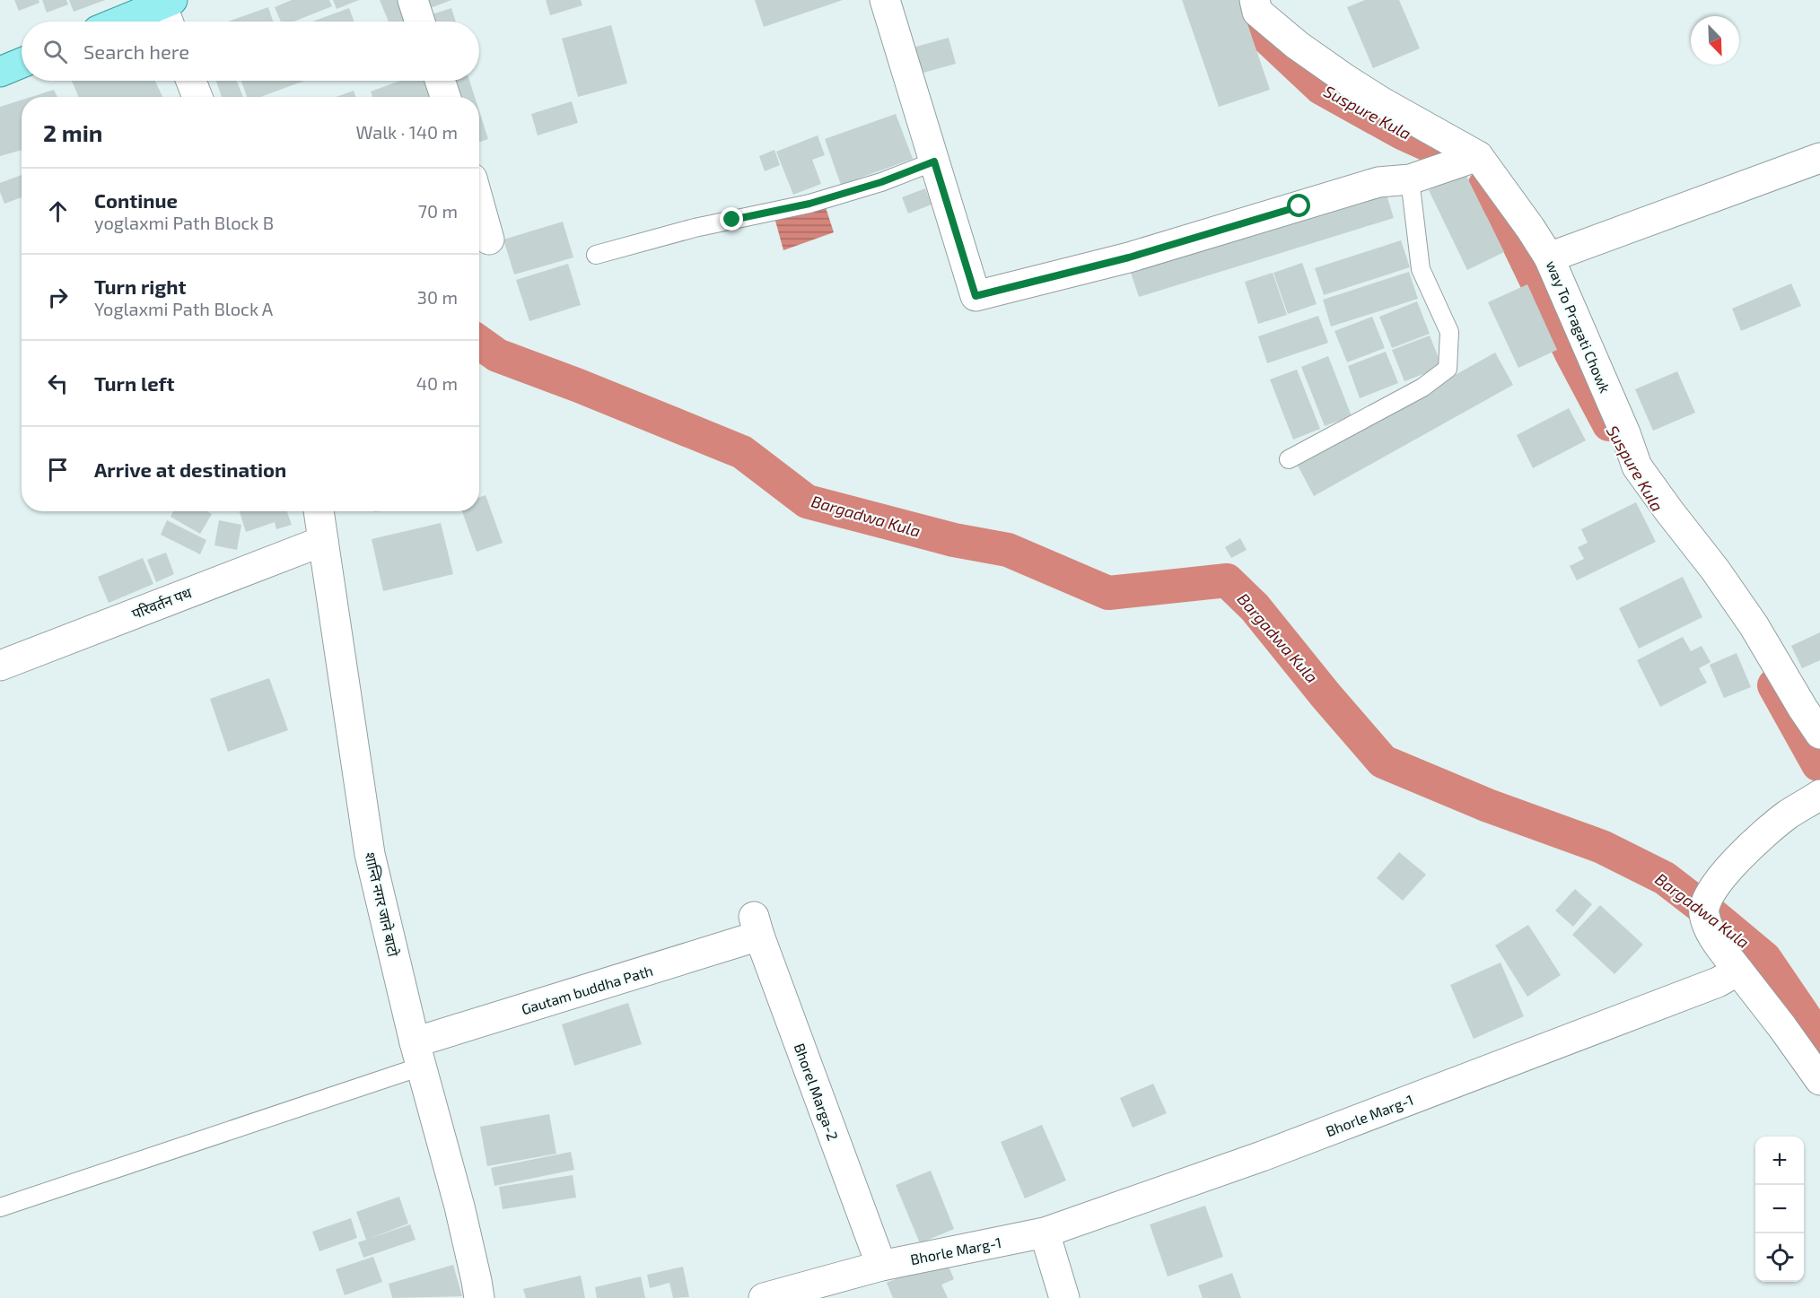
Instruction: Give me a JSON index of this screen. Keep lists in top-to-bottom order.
{
  "streets": {
    "street": [
      "way To Pragati Chowk",
      "परिवर्तन पथ",
      "शान्ति नगर जाने बाटो",
      "Gautam buddha Path",
      "Bhorel Marga-2",
      "Bhorle Marg-1"
    ]
  },
  "crossings": [
    ["परिवर्तन पथ", "शान्ति नगर जाने बाटो"],
    ["शान्ति नगर जाने बाटो", "Gautam buddha Path"],
    ["Gautam buddha Path", "Bhorel Marga-2"],
    ["Bhorel Marga-2", "Bhorle Marg-1"]
  ],
  "water": ["Suspure Kula", "Bargadwa Kula"],
  "north": "bottom right",
  "page": {
    "search": "Search here",
    "heading": ["2 min", "Walk · 140 m"],
    "list": [
      ["Continue", "yoglaxmi Path Block B", "70 m"],
      ["Turn right", "Yoglaxmi Path Block A", "30 m"],
      ["Turn left", "40 m"],
      "Arrive at destination"
    ],
    "map_buttons": ["+", "−"]
  }
}
